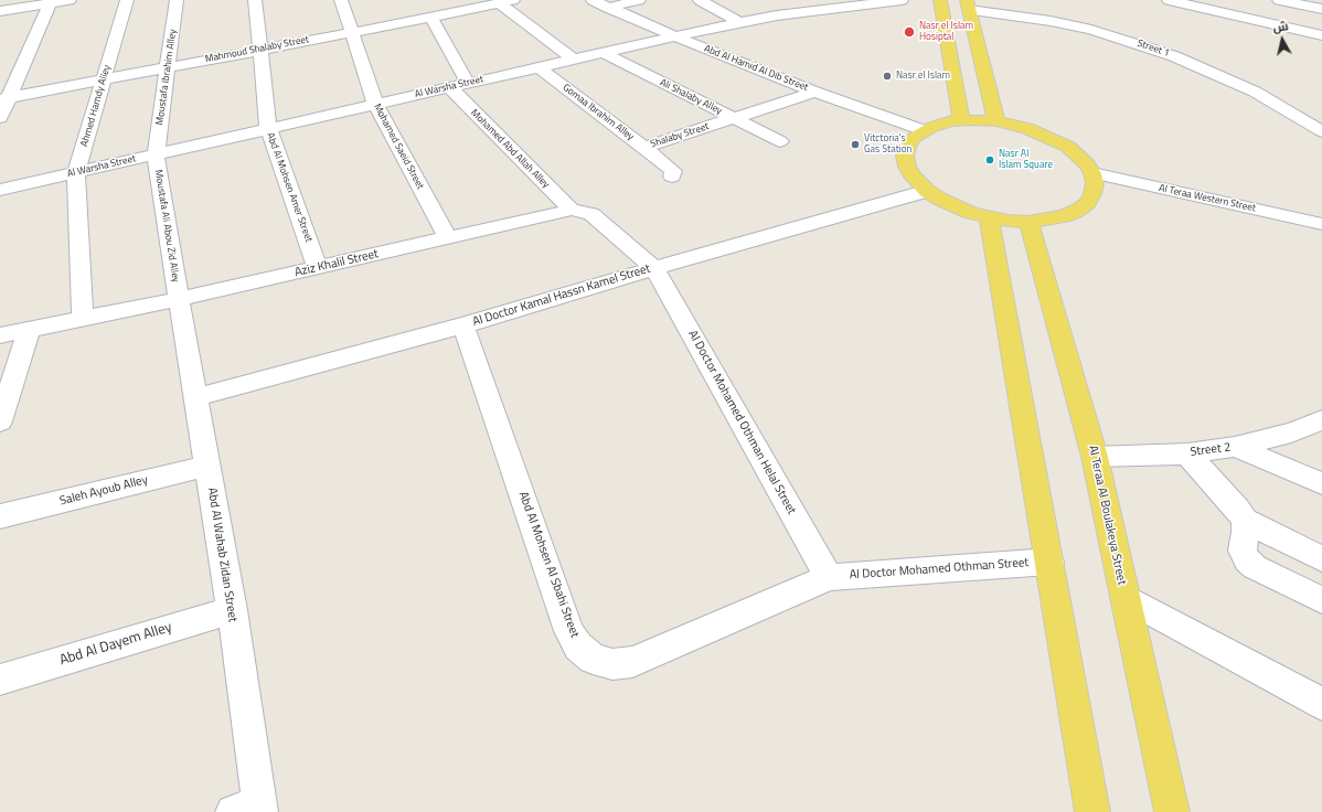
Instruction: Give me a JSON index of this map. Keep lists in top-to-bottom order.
{
  "streets": {
    "main road": ["Al Teraa Al Boulakeya Street"],
    "street": [
      "Street 1",
      "Mahmoud Shalaby Street",
      "Abd Al Hamid Al Dib Street",
      "Moustafa Ibrahim Alley",
      "Al Warsha Street",
      "Ali Shalaby Alley",
      "Ahmed Hamdy Alley",
      "Gomaa Ibrahim Alley",
      "Shalaby Street",
      "Mohamed Saeid Street",
      "Mohamed Abd Allah Alley",
      "Abd Al Mohsen Amer Street",
      "Al Teraa Western Street",
      "Moustafa Ali Abou Zid Alley",
      "Aziz Khalil Street",
      "Al Doctor Kamal Hassn Kamel Street",
      "Al Doctor Mohamed Othman Helal Street",
      "Street 2",
      "Saleh Ayoub Alley",
      "Abd Al Wahab Zidan Street",
      "Abd Al Mohsen Al Sbahi Street",
      "Al Doctor Mohamed Othman Street",
      "Abd Al Dayem Alley"
    ]
  },
  "crossings": [
    ["Mahmoud Shalaby Street", "Moustafa Ibrahim Alley"],
    ["Mahmoud Shalaby Street", "Ahmed Hamdy Alley"],
    ["Mahmoud Shalaby Street", "Mohamed Saeid Street"],
    ["Mahmoud Shalaby Street", "Abd Al Mohsen Amer Street"],
    ["Abd Al Hamid Al Dib Street", "Al Warsha Street"],
    ["Abd Al Hamid Al Dib Street", "Shalaby Street"],
    ["Moustafa Ibrahim Alley", "Al Warsha Street"],
    ["Moustafa Ibrahim Alley", "Moustafa Ali Abou Zid Alley"],
    ["Al Warsha Street", "Ali Shalaby Alley"],
    ["Al Warsha Street", "Ahmed Hamdy Alley"],
    ["Al Warsha Street", "Gomaa Ibrahim Alley"],
    ["Al Warsha Street", "Mohamed Saeid Street"],
    ["Al Warsha Street", "Mohamed Abd Allah Alley"],
    ["Al Warsha Street", "Abd Al Mohsen Amer Street"],
    ["Al Warsha Street", "Moustafa Ali Abou Zid Alley"],
    ["Ali Shalaby Alley", "Shalaby Street"],
    ["Ahmed Hamdy Alley", "Aziz Khalil Street"],
    ["Gomaa Ibrahim Alley", "Shalaby Street"],
    ["Mohamed Saeid Street", "Aziz Khalil Street"],
    ["Mohamed Abd Allah Alley", "Aziz Khalil Street"],
    ["Abd Al Mohsen Amer Street", "Aziz Khalil Street"],
    ["Moustafa Ali Abou Zid Alley", "Aziz Khalil Street"],
    ["Moustafa Ali Abou Zid Alley", "Abd Al Wahab Zidan Street"],
    ["Aziz Khalil Street", "Al Doctor Kamal Hassn Kamel Street"],
    ["Aziz Khalil Street", "Al Doctor Mohamed Othman Helal Street"],
    ["Aziz Khalil Street", "Abd Al Wahab Zidan Street"],
    ["Al Doctor Kamal Hassn Kamel Street", "Al Doctor Mohamed Othman Helal Street"],
    ["Al Doctor Kamal Hassn Kamel Street", "Abd Al Wahab Zidan Street"],
    ["Al Doctor Kamal Hassn Kamel Street", "Abd Al Mohsen Al Sbahi Street"],
    ["Al Doctor Mohamed Othman Helal Street", "Abd Al Mohsen Al Sbahi Street"],
    ["Al Doctor Mohamed Othman Helal Street", "Al Doctor Mohamed Othman Street"],
    ["Street 2", "Al Teraa Al Boulakeya Street"],
    ["Saleh Ayoub Alley", "Abd Al Wahab Zidan Street"],
    ["Abd Al Wahab Zidan Street", "Abd Al Dayem Alley"],
    ["Abd Al Mohsen Al Sbahi Street", "Al Doctor Mohamed Othman Street"]
  ],
  "places": [
    "Nasr el Islam Hosiptal",
    "Nasr el Islam",
    "Vitctoria's Gas Station",
    "Nasr Al Islam Square"
  ],
  "north": "top"
}
